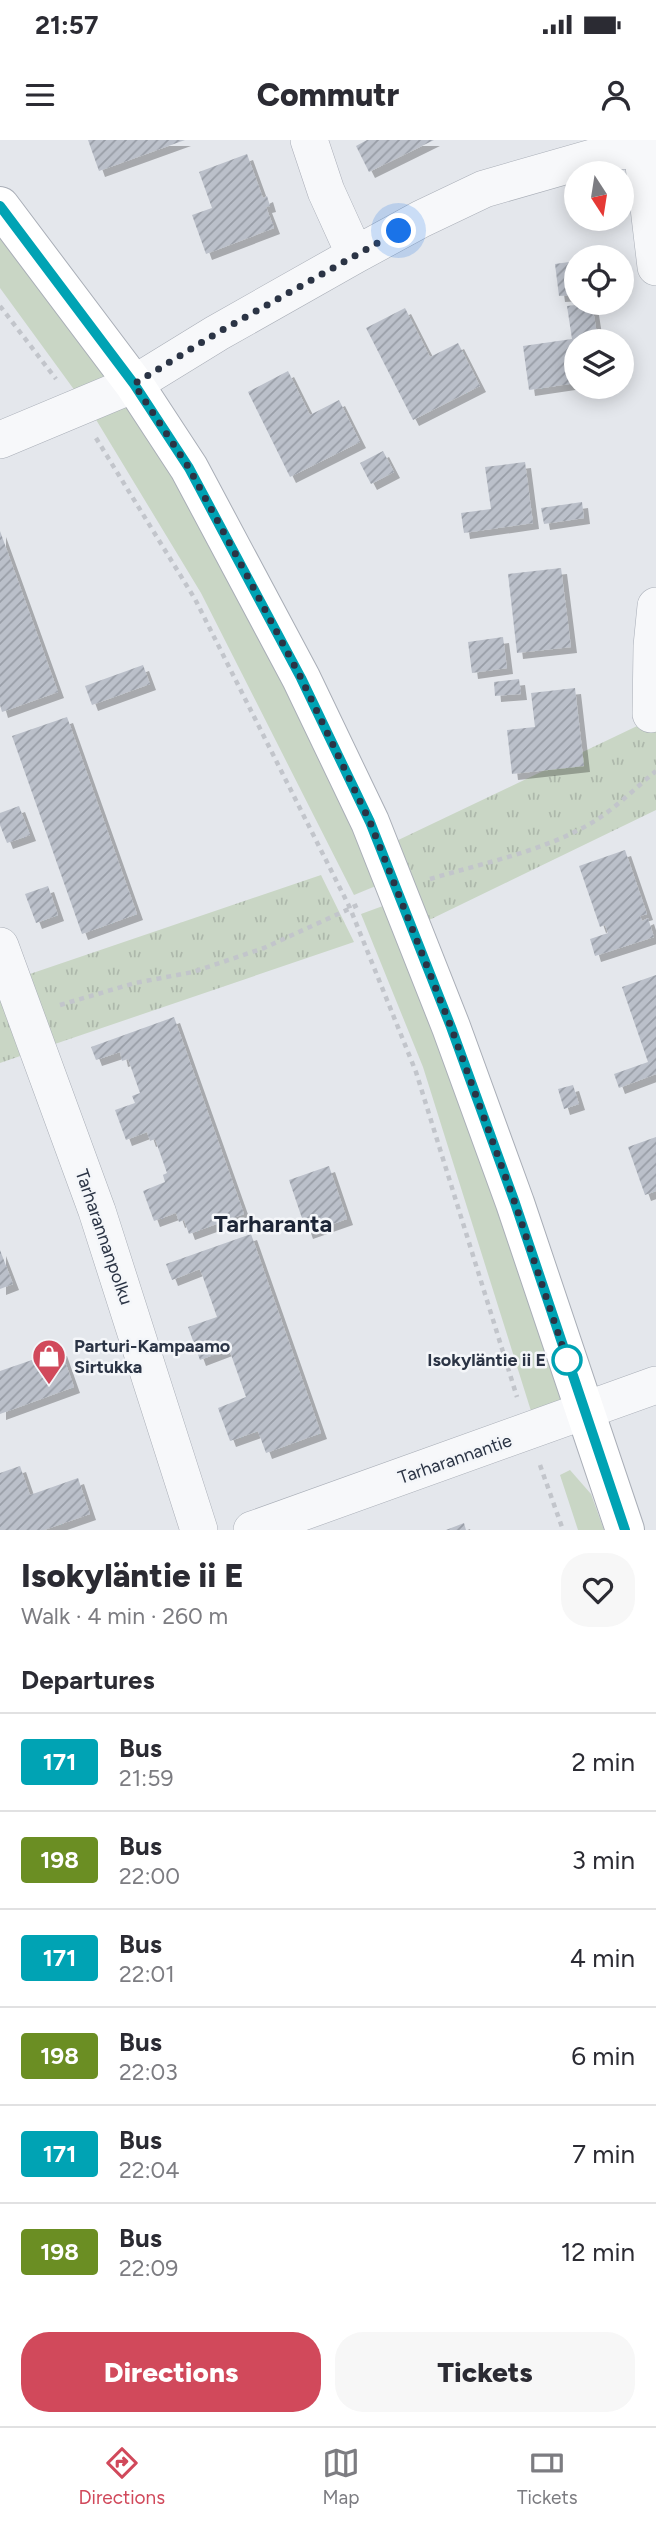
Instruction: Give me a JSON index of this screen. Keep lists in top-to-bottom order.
{
  "streets": {
    "street": ["Tarharannanpolku", "Tarharannantie"]
  },
  "districts": ["Tarharanta"],
  "places": {
    "other": ["Isokyläntie ii E"],
    "shop": ["Parturi-Kampaamo Sirtukka"]
  },
  "lines": ["bus line 171"],
  "north": "bottom",
  "page": {
    "status": "21:57",
    "header": "Commutr",
    "heading": [
      ["Isokyläntie ii E", "Walk · 4 min · 260 m"],
      "Departures"
    ],
    "list": [
      {
        "mark": "171",
        "name": "Bus",
        "note": "21:59",
        "value": "2 min"
      },
      {
        "mark": "198",
        "name": "Bus",
        "note": "22:00",
        "value": "3 min"
      },
      {
        "mark": "171",
        "name": "Bus",
        "note": "22:01",
        "value": "4 min"
      },
      {
        "mark": "198",
        "name": "Bus",
        "note": "22:03",
        "value": "6 min"
      },
      {
        "mark": "171",
        "name": "Bus",
        "note": "22:04",
        "value": "7 min"
      },
      {
        "mark": "198",
        "name": "Bus",
        "note": "22:09",
        "value": "12 min"
      }
    ],
    "buttons": ["Directions", "Tickets"],
    "tabs": ["Directions", "Map", "Tickets"]
  }
}
